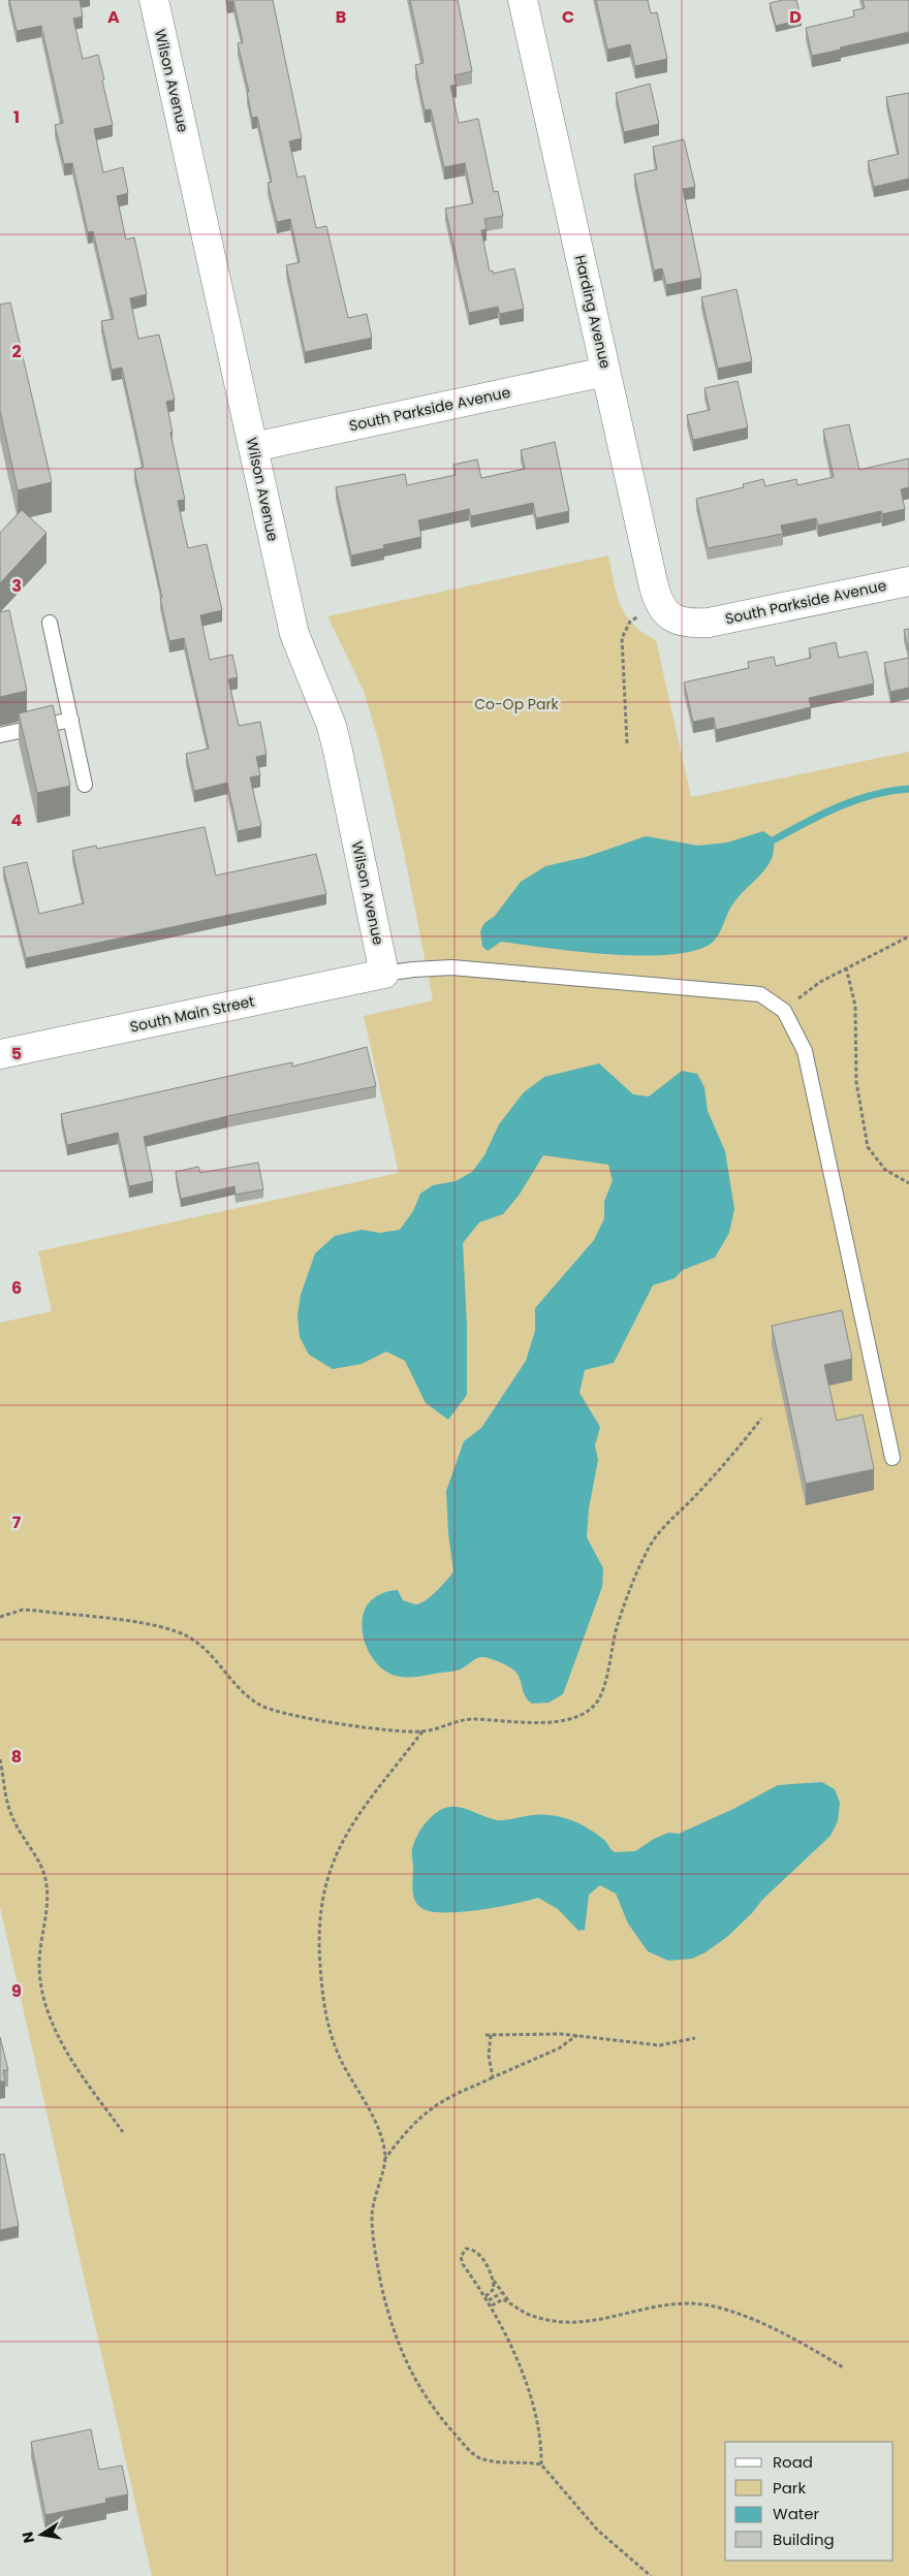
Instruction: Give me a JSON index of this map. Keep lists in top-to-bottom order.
{
  "streets": {
    "street": [
      "Wilson Avenue",
      "Harding Avenue",
      "South Parkside Avenue",
      "South Main Street"
    ]
  },
  "crossings": [
    ["Wilson Avenue", "South Parkside Avenue"],
    ["Wilson Avenue", "South Main Street"],
    ["Harding Avenue", "South Parkside Avenue"]
  ],
  "parks": ["Co-Op Park"],
  "legend": [
    "Road",
    "Park",
    "Water",
    "Building"
  ],
  "north": "left",
  "grid": {
    "columns": [
      "A",
      "B",
      "C",
      "D"
    ],
    "rows": [
      "1",
      "2",
      "3",
      "4",
      "5",
      "6",
      "7",
      "8",
      "9"
    ]
  }
}
